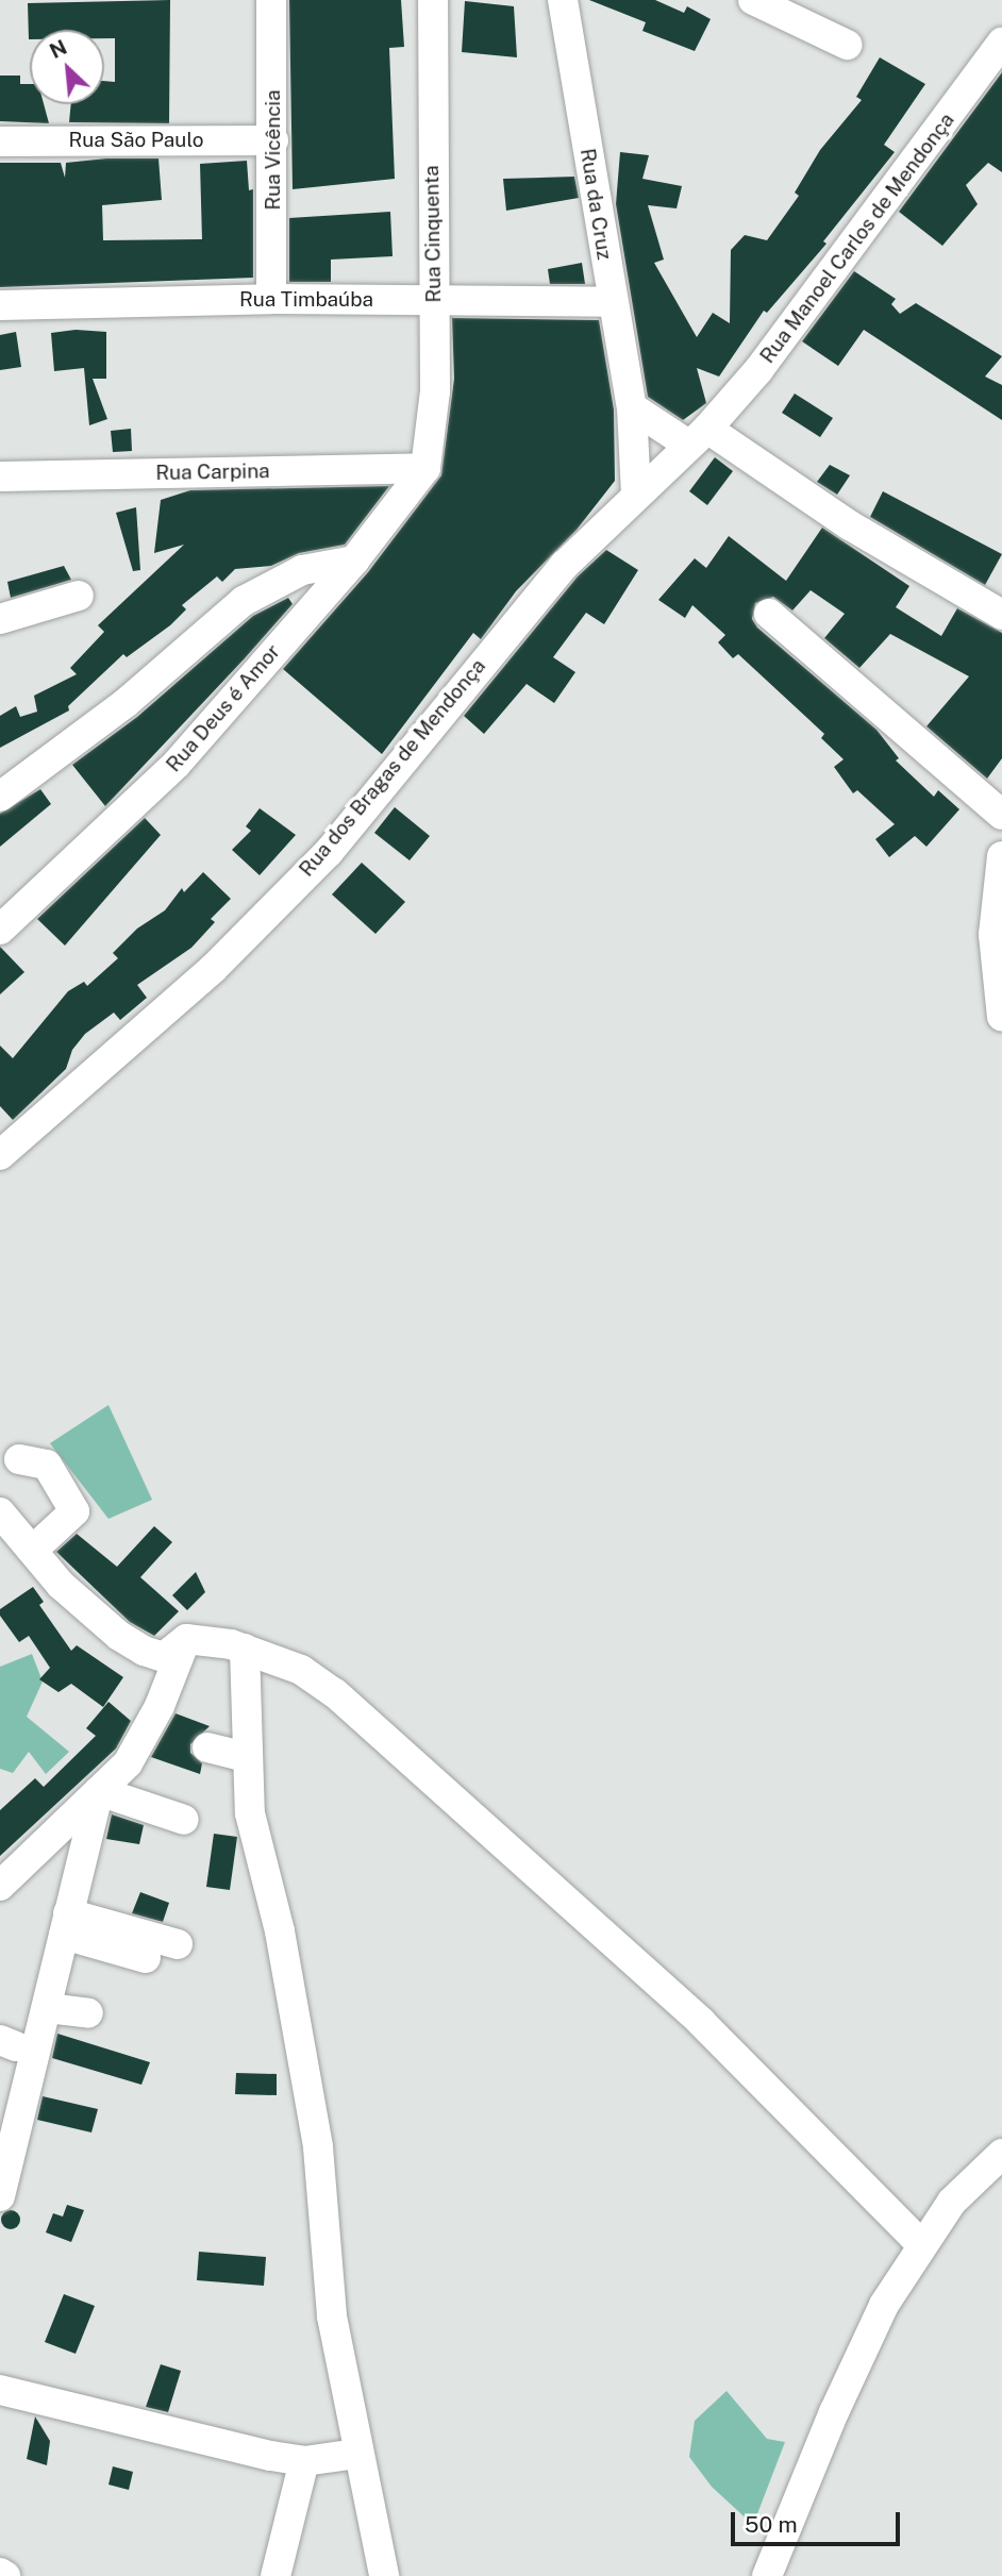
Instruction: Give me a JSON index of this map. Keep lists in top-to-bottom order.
{
  "streets": {
    "street": [
      "Rua São Paulo",
      "Rua Vicência",
      "Rua da Cruz",
      "Rua Cinquenta",
      "Rua Manoel Carlos de Mendonça",
      "Rua Timbaúba",
      "Rua Carpina",
      "Rua Deus é Amor",
      "Rua dos Bragas de Mendonça"
    ]
  },
  "crossings": [
    ["Rua São Paulo", "Rua Vicência"],
    ["Rua Vicência", "Rua Timbaúba"],
    ["Rua da Cruz", "Rua Timbaúba"],
    ["Rua da Cruz", "Rua dos Bragas de Mendonça"],
    ["Rua Cinquenta", "Rua Timbaúba"],
    ["Rua Cinquenta", "Rua Carpina"],
    ["Rua Cinquenta", "Rua Deus é Amor"],
    ["Rua Manoel Carlos de Mendonça", "Rua dos Bragas de Mendonça"],
    ["Rua Carpina", "Rua Deus é Amor"]
  ],
  "scale_bar": "50 m",
  "north": "top left"
}
